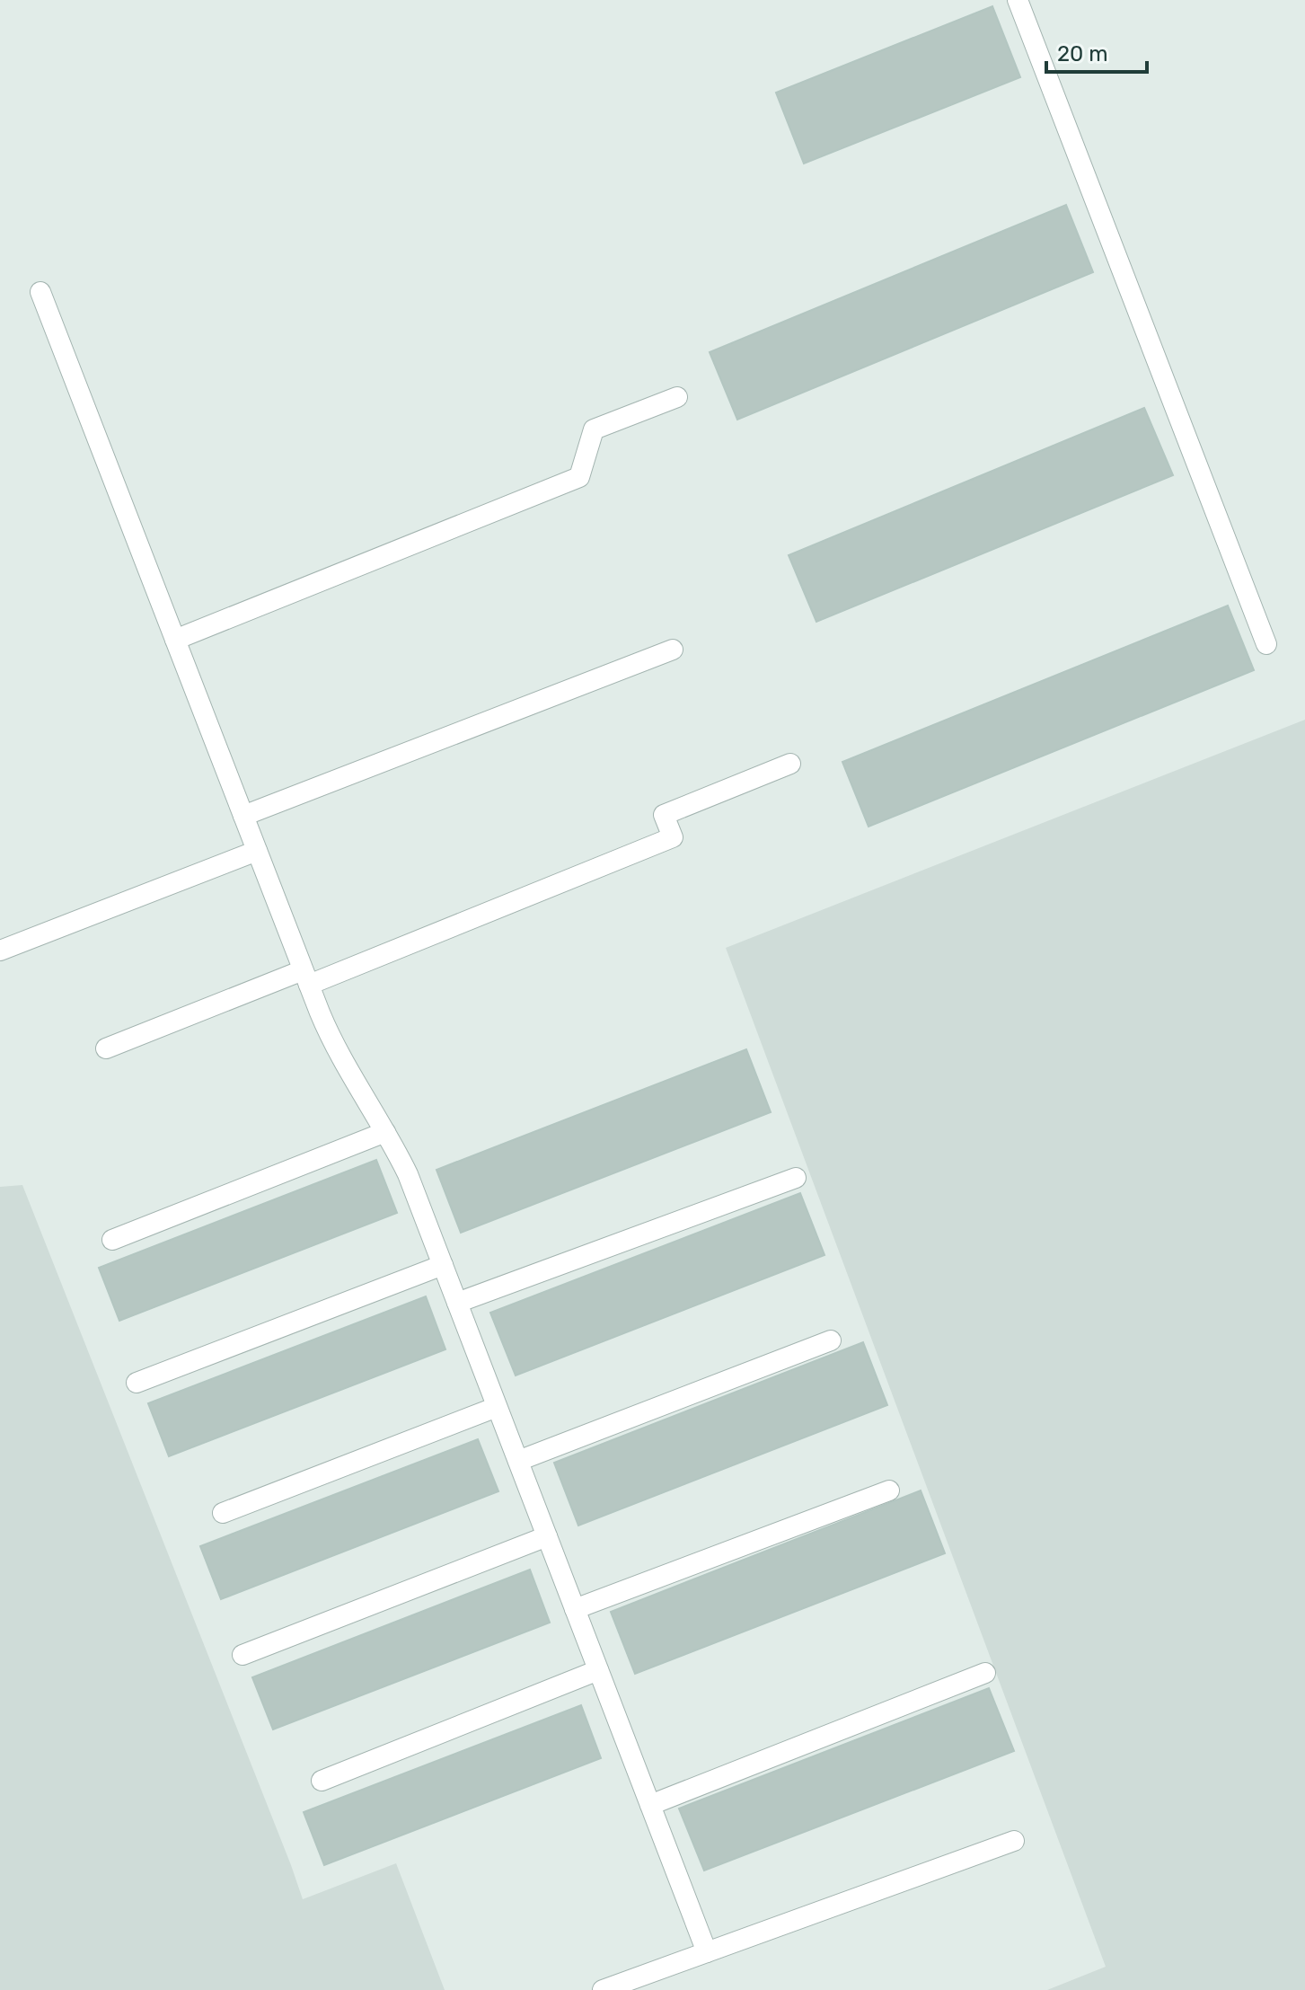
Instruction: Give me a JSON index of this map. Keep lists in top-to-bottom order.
{
  "scale_bar": "20 m"
}
